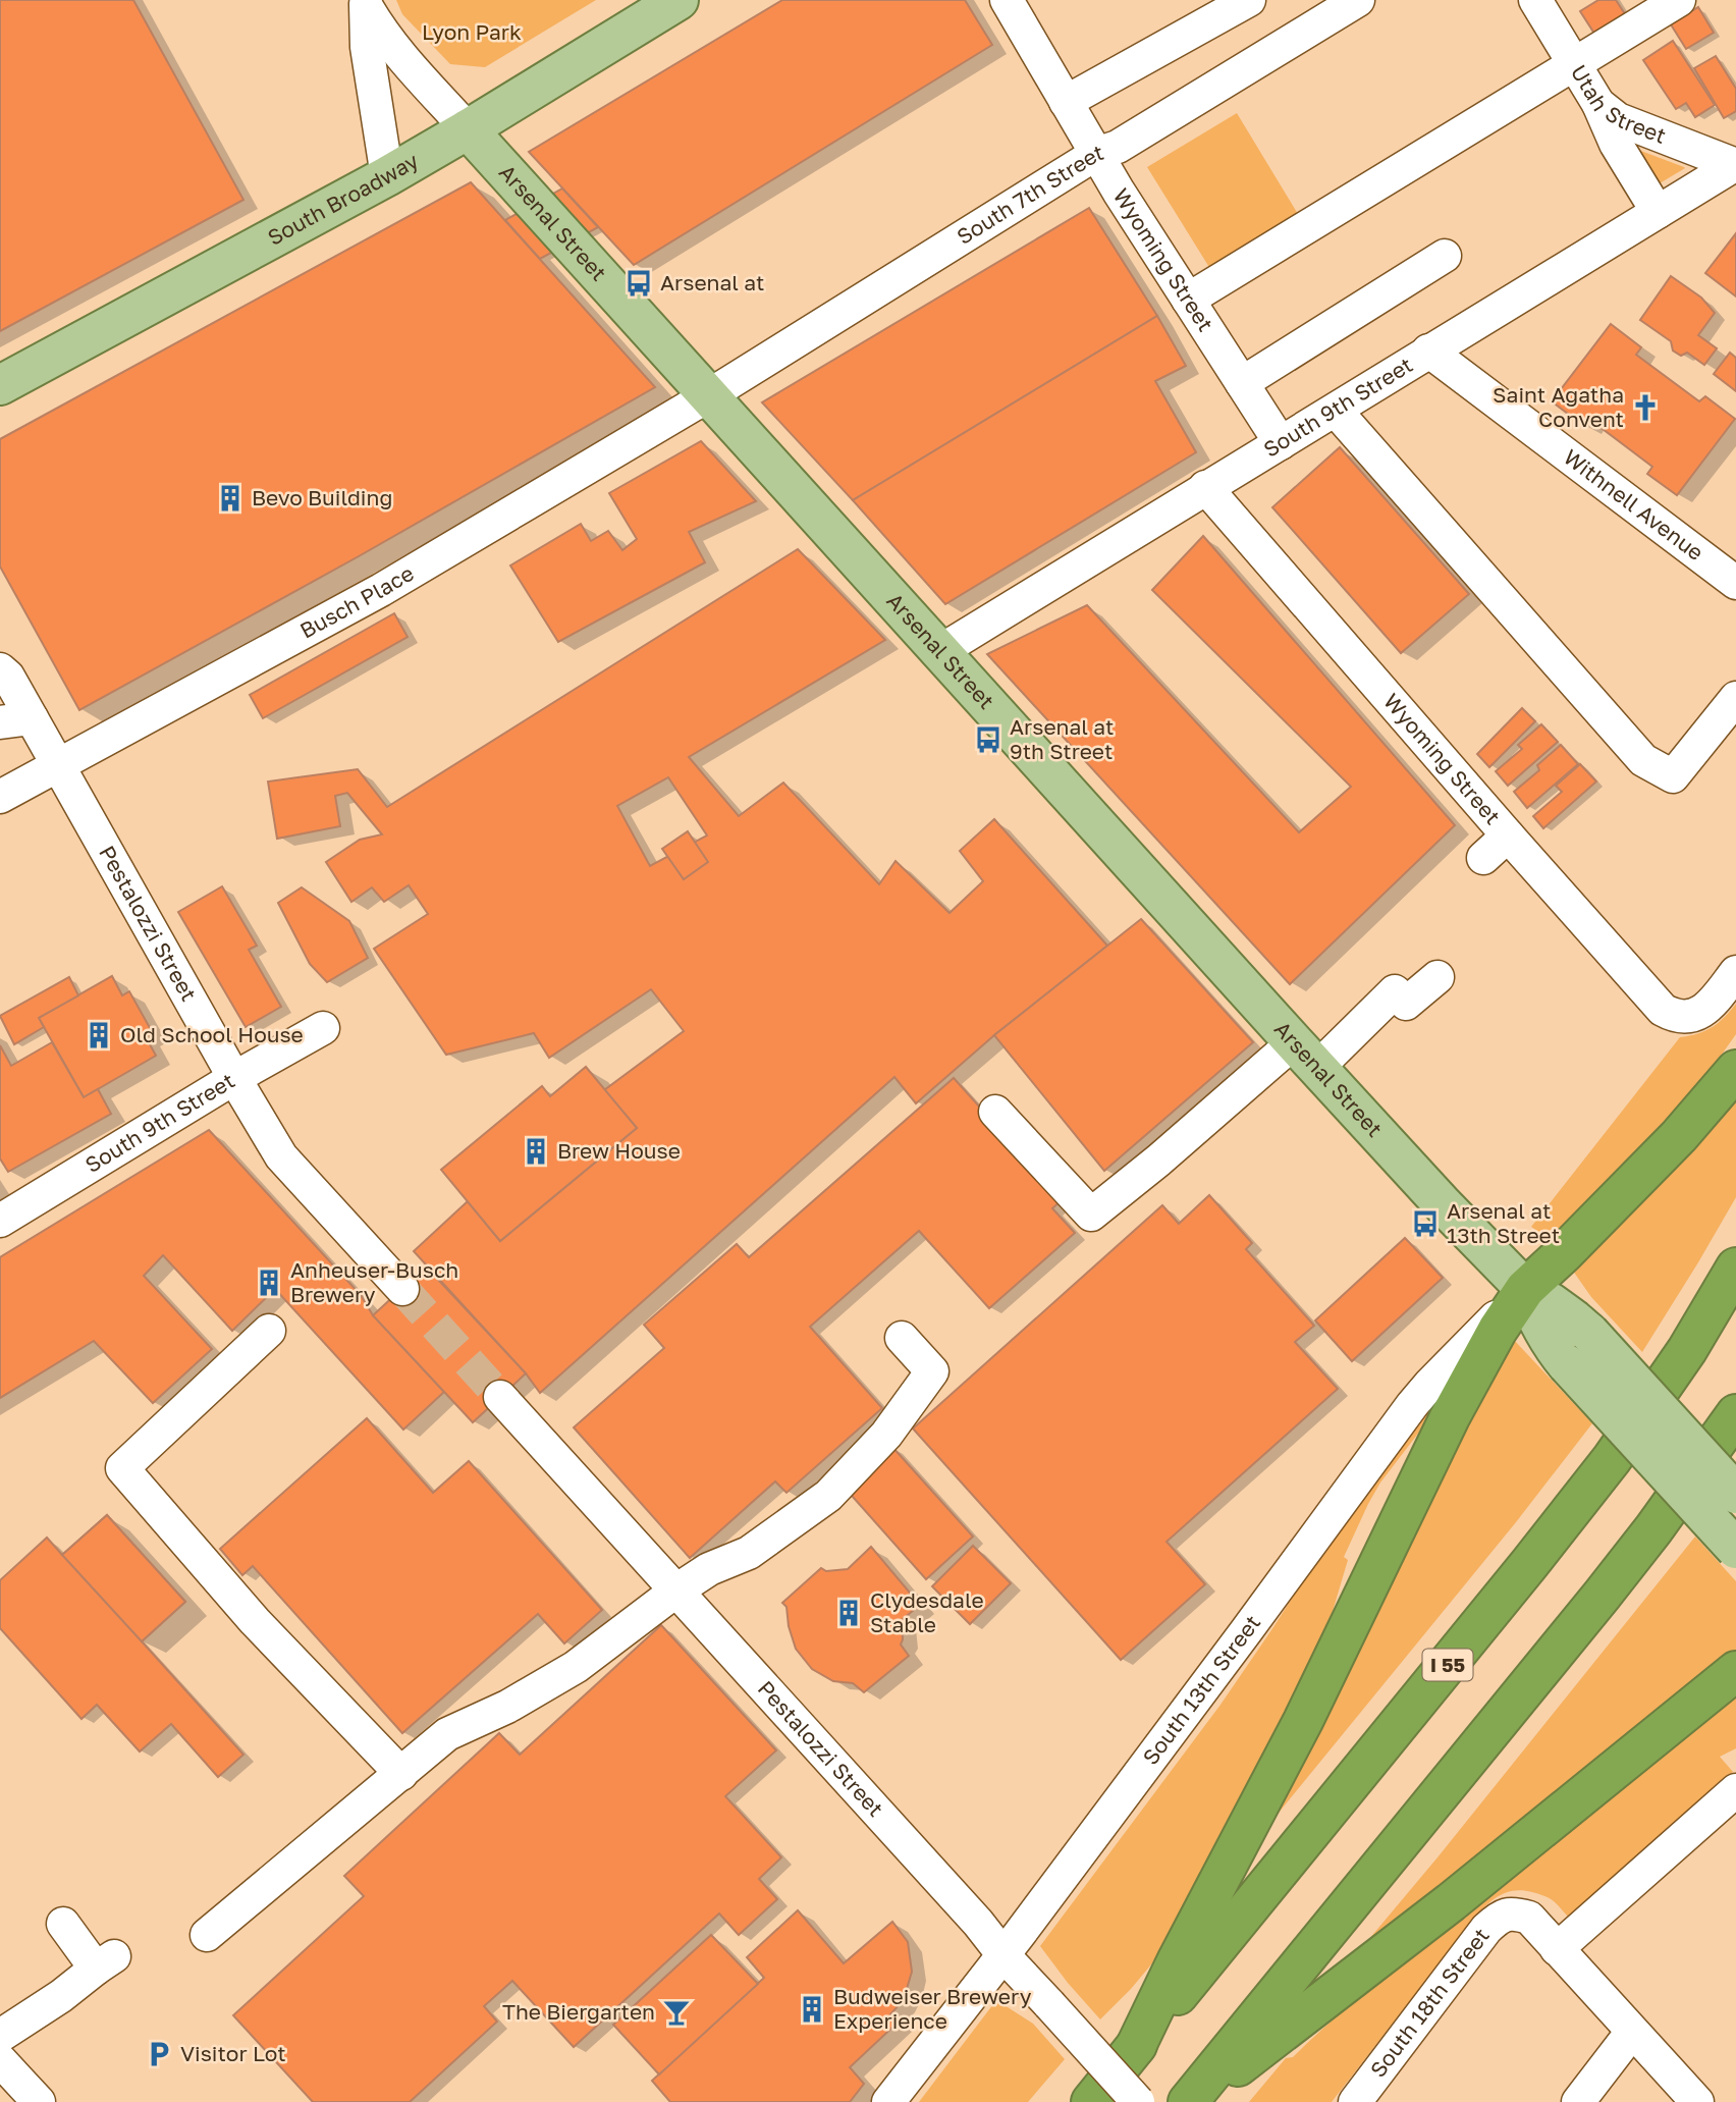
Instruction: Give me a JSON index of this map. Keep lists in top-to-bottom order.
{
  "streets": {
    "highway": ["I 55"],
    "main road": ["South Broadway", "Arsenal Street"],
    "street": [
      "Utah Street",
      "South 7th Street",
      "Wyoming Street",
      "South 9th Street",
      "Withnell Avenue",
      "Busch Place",
      "Pestalozzi Street",
      "South 13th Street",
      "South 18th Street"
    ]
  },
  "crossings": [
    ["Utah Street", "South 9th Street"],
    ["South 7th Street", "Arsenal Street"],
    ["South 7th Street", "Wyoming Street"],
    ["South 7th Street", "Busch Place"],
    ["South Broadway", "Arsenal Street"],
    ["Arsenal Street", "South 9th Street"],
    ["Arsenal Street", "Busch Place"],
    ["Arsenal Street", "South 13th Street"],
    ["Wyoming Street", "South 9th Street"],
    ["South 9th Street", "Withnell Avenue"],
    ["South 9th Street", "Pestalozzi Street"],
    ["Busch Place", "Pestalozzi Street"],
    ["Pestalozzi Street", "South 13th Street"]
  ],
  "parks": ["Lyon Park"],
  "places": {
    "bus stop": ["Arsenal at", "Arsenal at 9th Street", "Arsenal at 13th Street"],
    "church": ["Saint Agatha Convent"],
    "building": [
      "Bevo Building",
      "Old School House",
      "Brew House",
      "Anheuser-Busch Brewery",
      "Clydesdale Stable",
      "Budweiser Brewery Experience"
    ],
    "bar": ["The Biergarten"],
    "parking": ["Visitor Lot"]
  }
}
